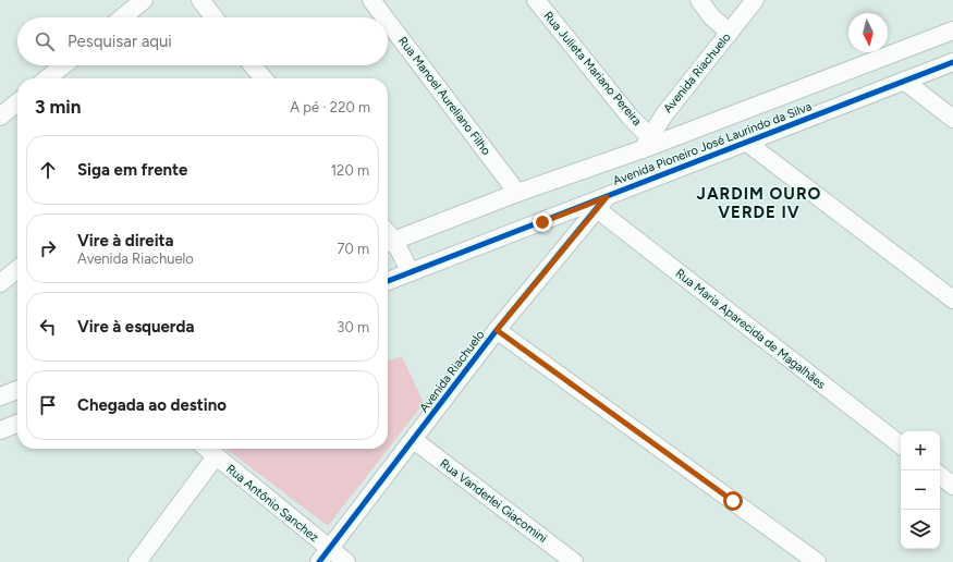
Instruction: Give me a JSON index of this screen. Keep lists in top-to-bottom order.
{
  "streets": {
    "street": [
      "Rua Julieta Mariano Pereira",
      "Avenida Riachuelo",
      "Rua Manoel Aureliano Filho",
      "Avenida Pioneiro José Laurindo da Silva",
      "Rua Maria Aparecida de Magalhães",
      "Rua Vanderlei Giacomini",
      "Rua Antônio Sanchez"
    ]
  },
  "crossings": [
    ["Rua Julieta Mariano Pereira", "Avenida Riachuelo"],
    ["Rua Julieta Mariano Pereira", "Avenida Pioneiro José Laurindo da Silva"],
    ["Avenida Riachuelo", "Avenida Pioneiro José Laurindo da Silva"],
    ["Avenida Riachuelo", "Rua Maria Aparecida de Magalhães"],
    ["Avenida Riachuelo", "Rua Vanderlei Giacomini"],
    ["Avenida Riachuelo", "Rua Antônio Sanchez"],
    ["Rua Manoel Aureliano Filho", "Avenida Pioneiro José Laurindo da Silva"],
    ["Avenida Pioneiro José Laurindo da Silva", "Rua Maria Aparecida de Magalhães"]
  ],
  "districts": ["JARDIM OURO VERDE IV"],
  "north": "bottom",
  "page": {
    "search": "Pesquisar aqui",
    "heading": ["3 min", "A pé · 220 m"],
    "list": [
      ["Siga em frente", "120 m"],
      ["Vire à direita", "Avenida Riachuelo", "70 m"],
      ["Vire à esquerda", "30 m"],
      "Chegada ao destino"
    ],
    "map_buttons": ["+", "−"]
  }
}
